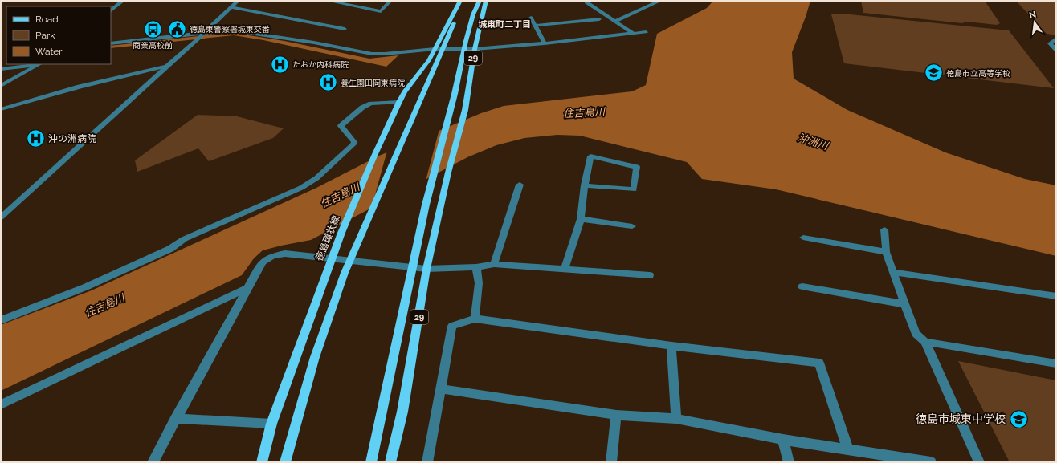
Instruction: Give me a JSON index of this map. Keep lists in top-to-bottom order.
{
  "streets": {
    "main road": ["29", "徳島環状線"]
  },
  "districts": ["城東町二丁目"],
  "water": ["住吉島川", "沖洲川"],
  "places": {
    "bus stop": ["商業高校前"],
    "public building": ["徳島東警察署城東交番"],
    "hospital": ["たおか内科病院", "養生園田岡東病院", "沖の洲病院"],
    "school or university": ["徳島市立高等学校", "徳島市城東中学校"]
  },
  "legend": ["Road", "Park", "Water"],
  "north": "top"
}
